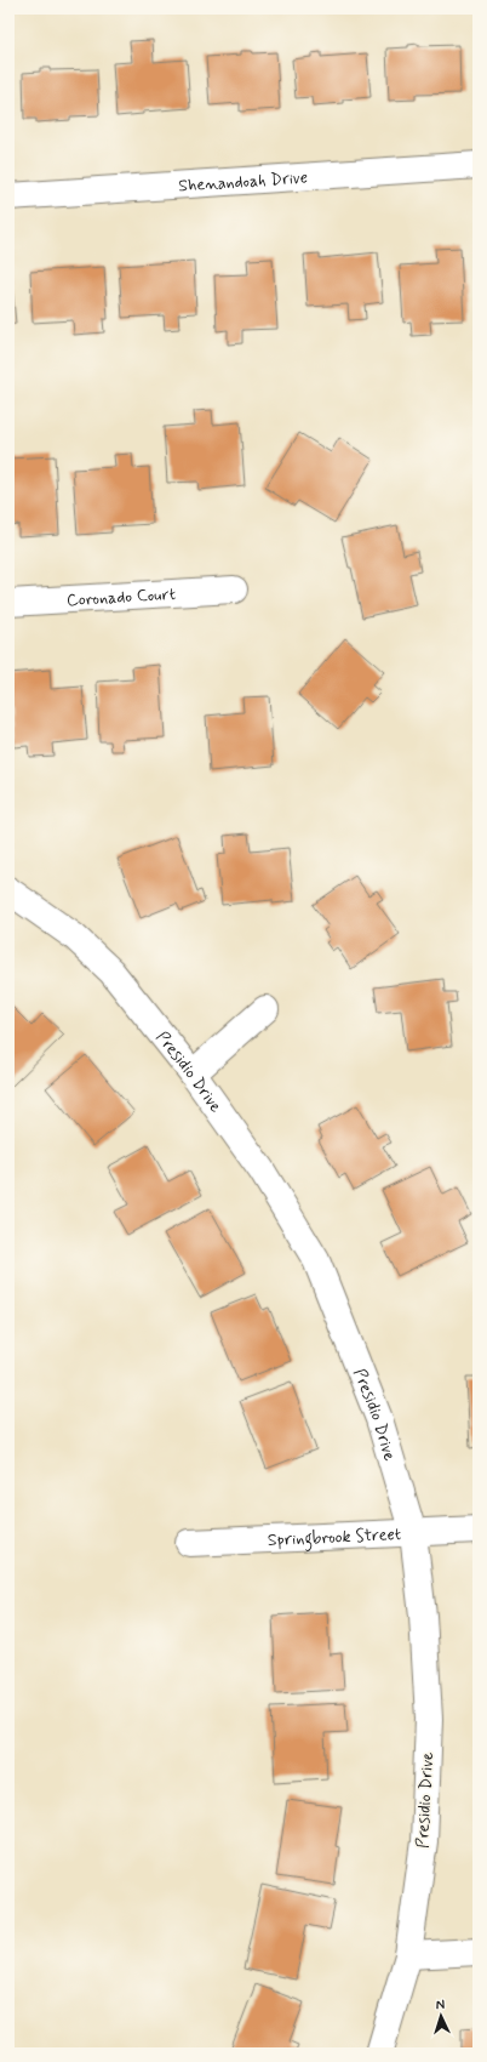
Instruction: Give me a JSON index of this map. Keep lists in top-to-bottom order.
{
  "streets": {
    "street": [
      "Shenandoah Drive",
      "Coronado Court",
      "Presidio Drive",
      "Springbrook Street"
    ]
  },
  "crossings": [
    ["Presidio Drive", "Springbrook Street"]
  ],
  "north": "top"
}
